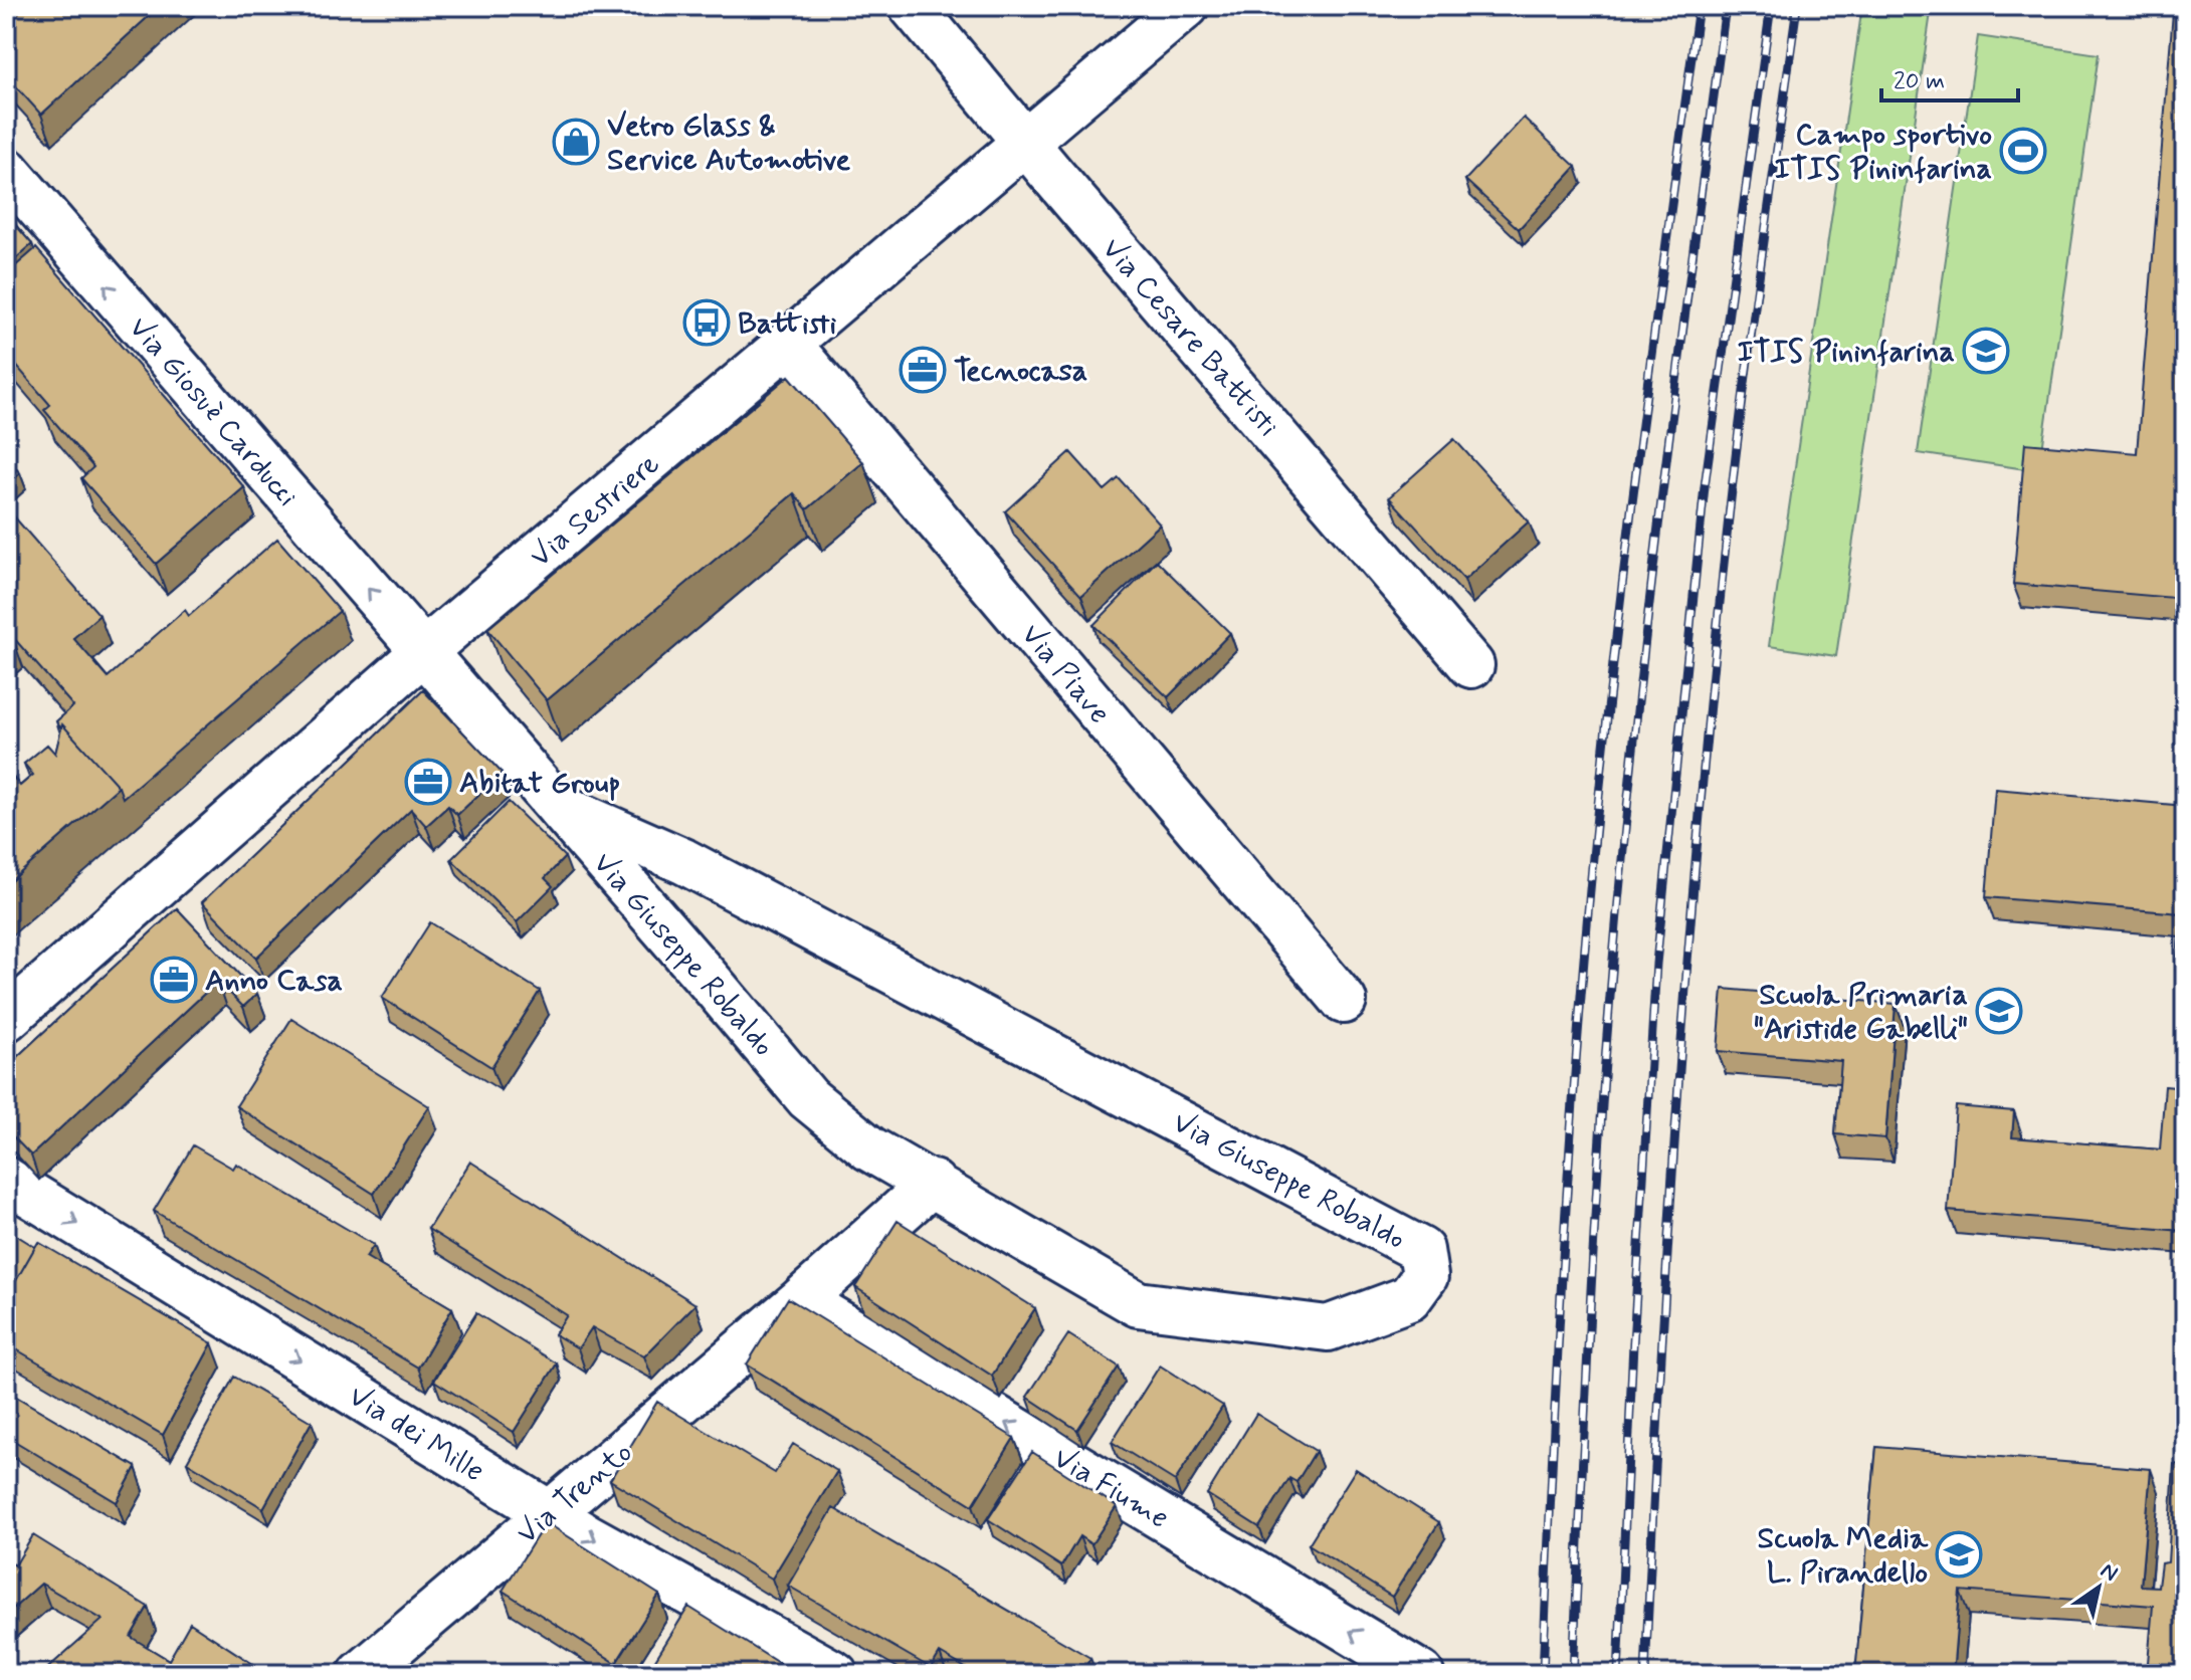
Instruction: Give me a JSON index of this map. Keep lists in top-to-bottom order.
{
  "streets": {
    "street": [
      "Via Cesare Battisti",
      "Via Giosuè Carducci",
      "Via Sestriere",
      "Via Piave",
      "Via Giuseppe Robaldo",
      "Via dei Mille",
      "Via Fiume",
      "Via Trento"
    ]
  },
  "crossings": [
    ["Via Cesare Battisti", "Via Sestriere"],
    ["Via Giosuè Carducci", "Via Sestriere"],
    ["Via Giosuè Carducci", "Via Giuseppe Robaldo"],
    ["Via Sestriere", "Via Piave"],
    ["Via Sestriere", "Via Giuseppe Robaldo"],
    ["Via Giuseppe Robaldo", "Via Trento"],
    ["Via dei Mille", "Via Trento"],
    ["Via Fiume", "Via Trento"]
  ],
  "one_way": ["Via Giosuè Carducci", "Via dei Mille", "Via Fiume"],
  "places": {
    "shop": ["Vetro Glass & Service Automotive"],
    "sports": ["Campo sportivo ITIS Pininfarina"],
    "bus stop": ["Battisti"],
    "school or university": ["ITIS Pininfarina", "Scuola Primaria \"Aristide Gabelli\"", "Scuola Media L. Pirandello"],
    "office": ["Tecnocasa", "Abitat Group", "Anno Casa"]
  },
  "scale_bar": "20 m",
  "north": "top right"
}
